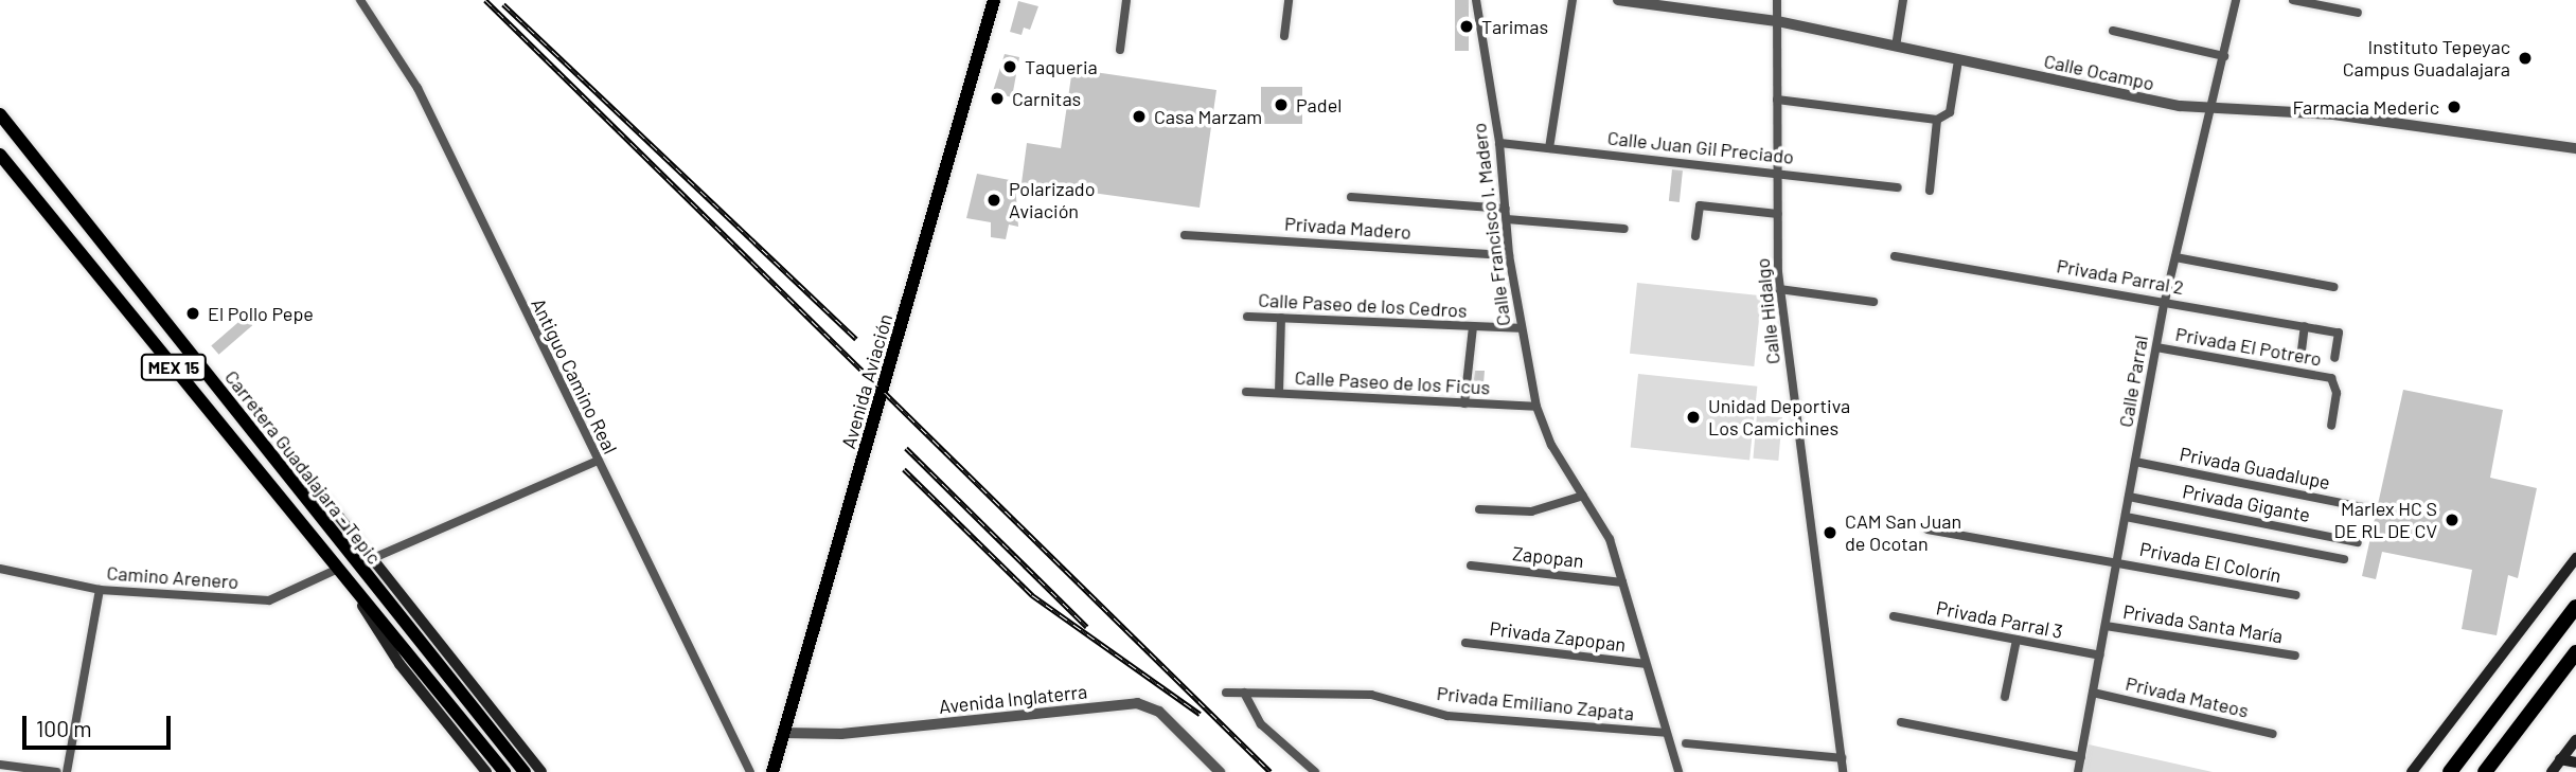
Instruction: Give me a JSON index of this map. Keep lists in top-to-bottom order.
{
  "streets": {
    "main road": ["MEX 15", "Avenida Aviación", "Carretera Guadalajara - Tepic"],
    "street": [
      "Calle Ocampo",
      "Calle Juan Gil Preciado",
      "Calle Francisco I. Madero",
      "Privada Madero",
      "Privada Parral 2",
      "Calle Paseo de los Cedros",
      "Calle Hidalgo",
      "Privada El Potrero",
      "Antiguo Camino Real",
      "Calle Parral",
      "Calle Paseo de los Ficus",
      "Privada Guadalupe",
      "Privada Gigante",
      "Zapopan",
      "Privada El Colorín",
      "Camino Arenero",
      "Privada Parral 3",
      "Privada Santa María",
      "Privada Zapopan",
      "Privada Mateos",
      "Avenida Inglaterra",
      "Privada Emiliano Zapata"
    ]
  },
  "crossings": [
    ["Calle Ocampo", "Calle Hidalgo"],
    ["Calle Ocampo", "Calle Parral"],
    ["Calle Juan Gil Preciado", "Calle Francisco I. Madero"],
    ["Calle Juan Gil Preciado", "Calle Hidalgo"],
    ["Calle Francisco I. Madero", "Privada Madero"],
    ["Calle Francisco I. Madero", "Calle Paseo de los Cedros"],
    ["Calle Francisco I. Madero", "Calle Paseo de los Ficus"],
    ["Calle Francisco I. Madero", "Zapopan"],
    ["Calle Francisco I. Madero", "Privada Zapopan"],
    ["Calle Francisco I. Madero", "Privada Emiliano Zapata"],
    ["Privada Parral 2", "Calle Parral"],
    ["Privada El Potrero", "Calle Parral"],
    ["Avenida Aviación", "Avenida Inglaterra"],
    ["Calle Parral", "Privada Guadalupe"],
    ["Calle Parral", "Privada Gigante"],
    ["Calle Parral", "Privada El Colorín"],
    ["Calle Parral", "Privada Parral 3"],
    ["Calle Parral", "Privada Santa María"],
    ["Calle Parral", "Privada Mateos"],
    ["Carretera Guadalajara - Tepic", "Camino Arenero"]
  ],
  "places": [
    "Tarimas",
    "Instituto Tepeyac Campus Guadalajara",
    "Taqueria",
    "Carnitas",
    "Padel",
    "Farmacia Mederic",
    "Casa Marzam",
    "Polarizado Aviación",
    "El Pollo Pepe",
    "Unidad Deportiva Los Camichines",
    "Marlex HC S DE RL DE CV",
    "CAM San Juan de Ocotan"
  ],
  "scale_bar": "100 m"
}
